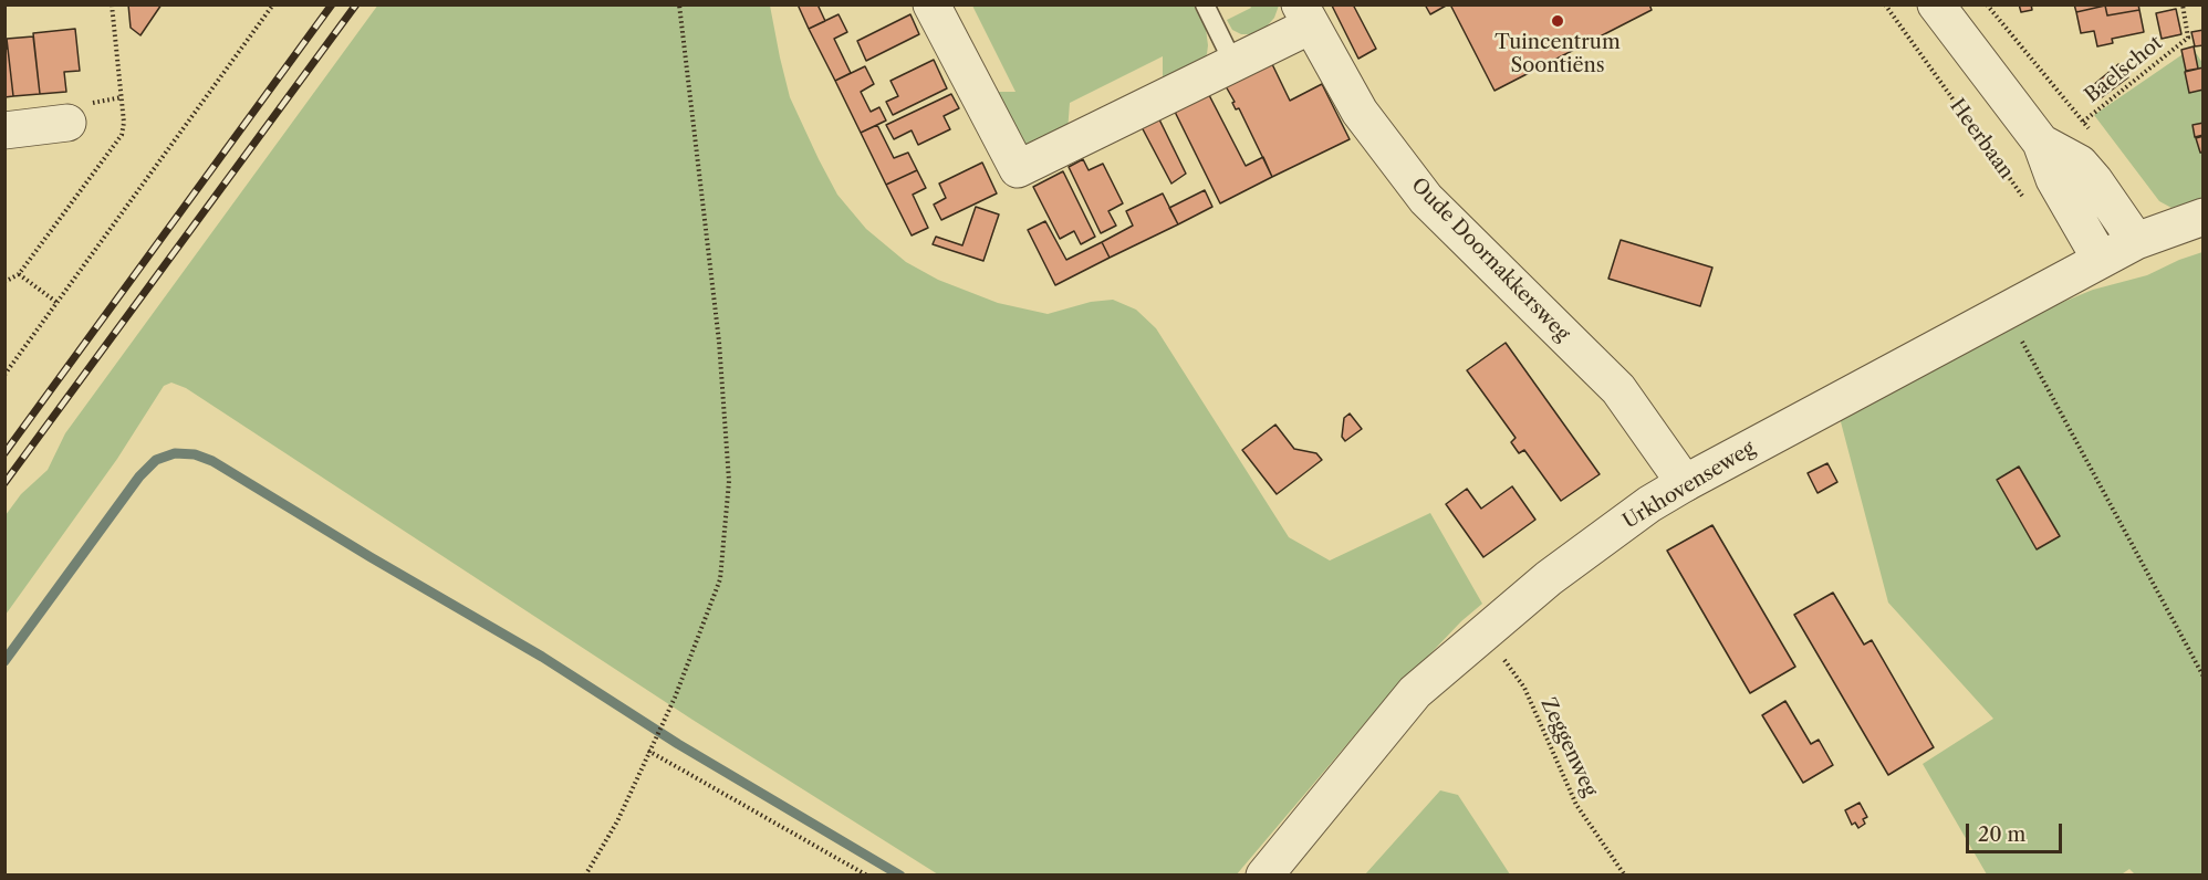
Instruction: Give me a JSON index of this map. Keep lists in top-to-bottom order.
{
  "streets": {
    "street": ["Oude Doornakkersweg", "Urkhovenseweg"],
    "path": ["Baelschot", "Heerbaan", "Zeggenweg"]
  },
  "crossings": [
    ["Oude Doornakkersweg", "Urkhovenseweg"],
    ["Urkhovenseweg", "Zeggenweg"]
  ],
  "places": ["Tuincentrum Soontiëns"],
  "scale_bar": "20 m"
}
